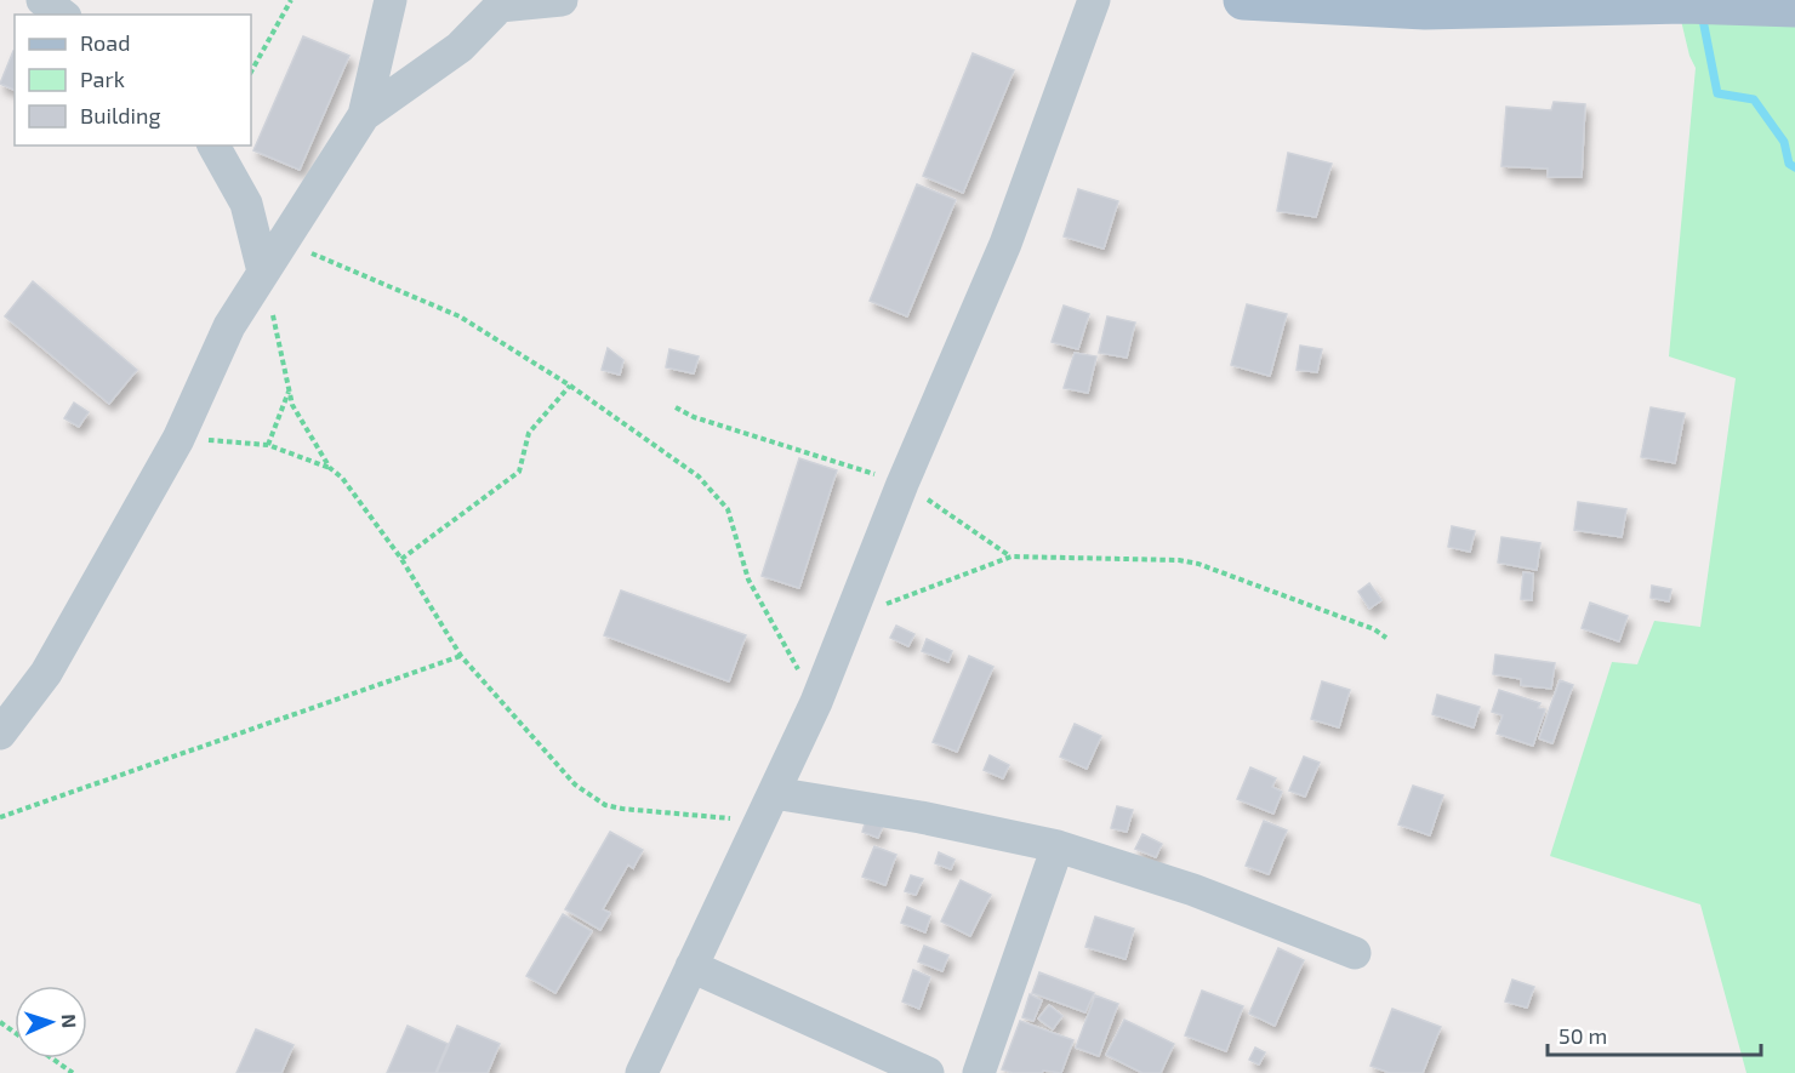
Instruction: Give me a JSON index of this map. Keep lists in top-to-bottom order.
{
  "legend": ["Road", "Park", "Building"],
  "scale_bar": "50 m",
  "north": "right"
}
